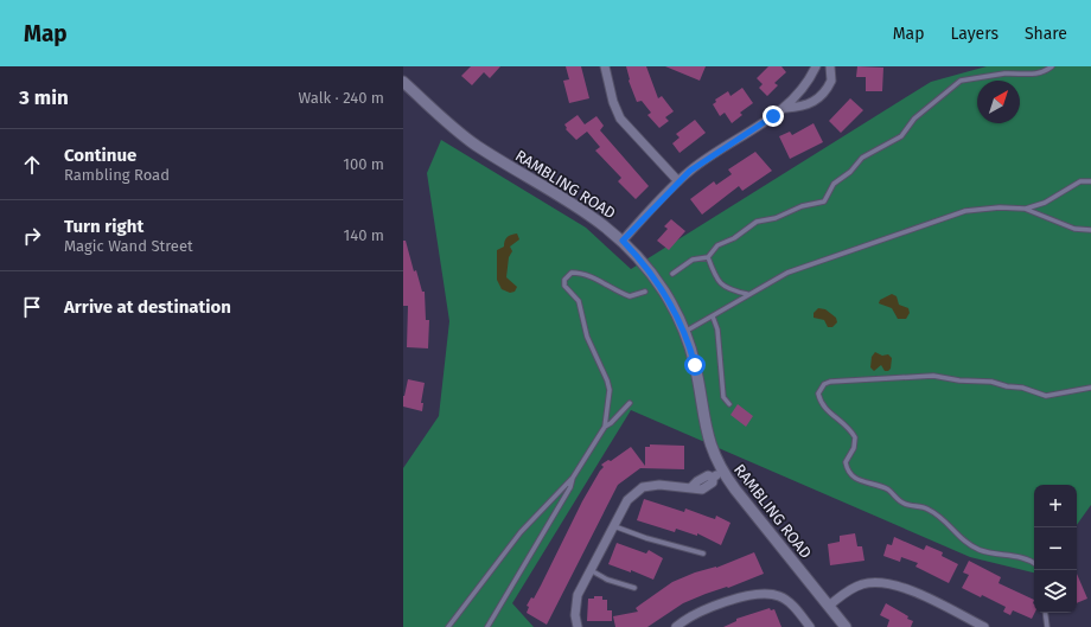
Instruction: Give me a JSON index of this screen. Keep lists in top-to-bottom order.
{
  "streets": {
    "street": ["RAMBLING ROAD"]
  },
  "north": "top right",
  "page": {
    "header": "Map",
    "nav": ["Map", "Layers", "Share"],
    "heading": ["3 min", "Walk · 240 m"],
    "list": [
      ["Continue", "Rambling Road", "100 m"],
      ["Turn right", "Magic Wand Street", "140 m"],
      "Arrive at destination"
    ],
    "map_buttons": ["+", "−"]
  }
}
